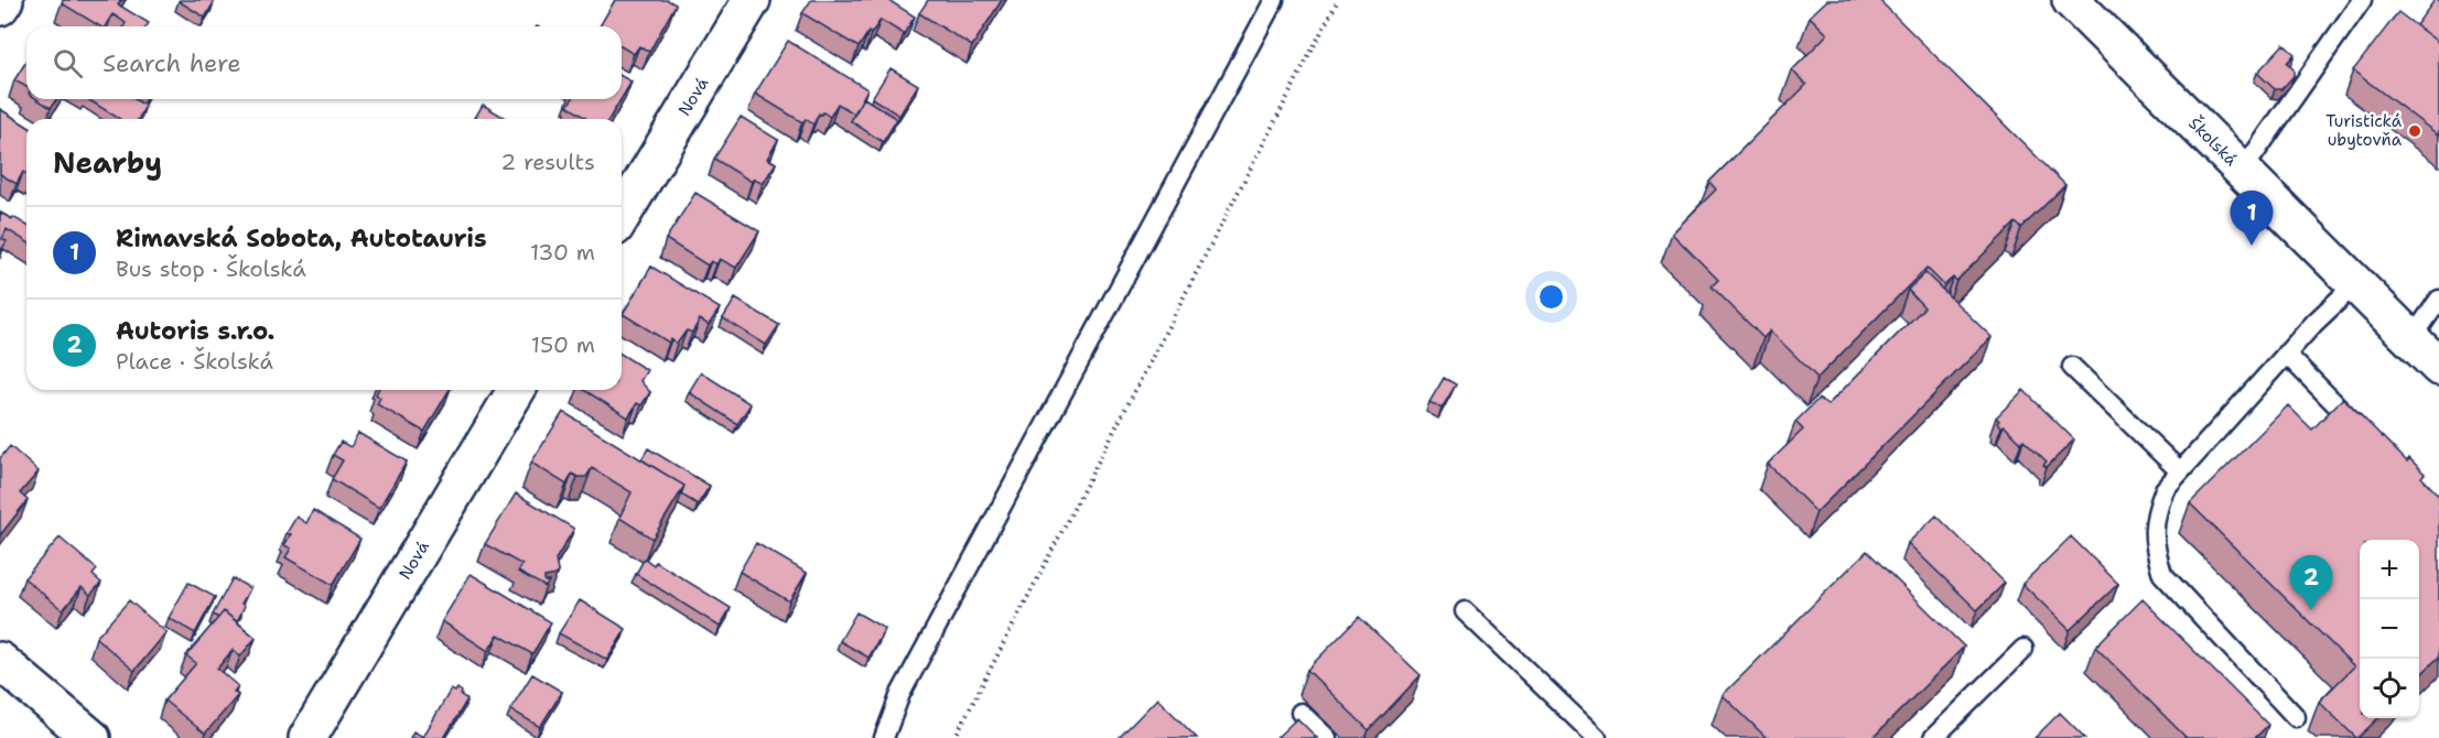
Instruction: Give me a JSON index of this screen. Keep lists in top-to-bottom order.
{
  "streets": {
    "street": ["Nová", "Školská"]
  },
  "places": ["Turistická ubytovňa"],
  "page": {
    "search": "Search here",
    "heading": ["Nearby", "2 results"],
    "pins": ["1", "2"],
    "list": [
      {
        "mark": "1",
        "name": "Rimavská Sobota, Autotauris",
        "note": "Bus stop · Školská",
        "value": "130 m"
      },
      {
        "mark": "2",
        "name": "Autoris s.r.o.",
        "note": "Place · Školská",
        "value": "150 m"
      }
    ],
    "map_buttons": ["+", "−"]
  }
}
